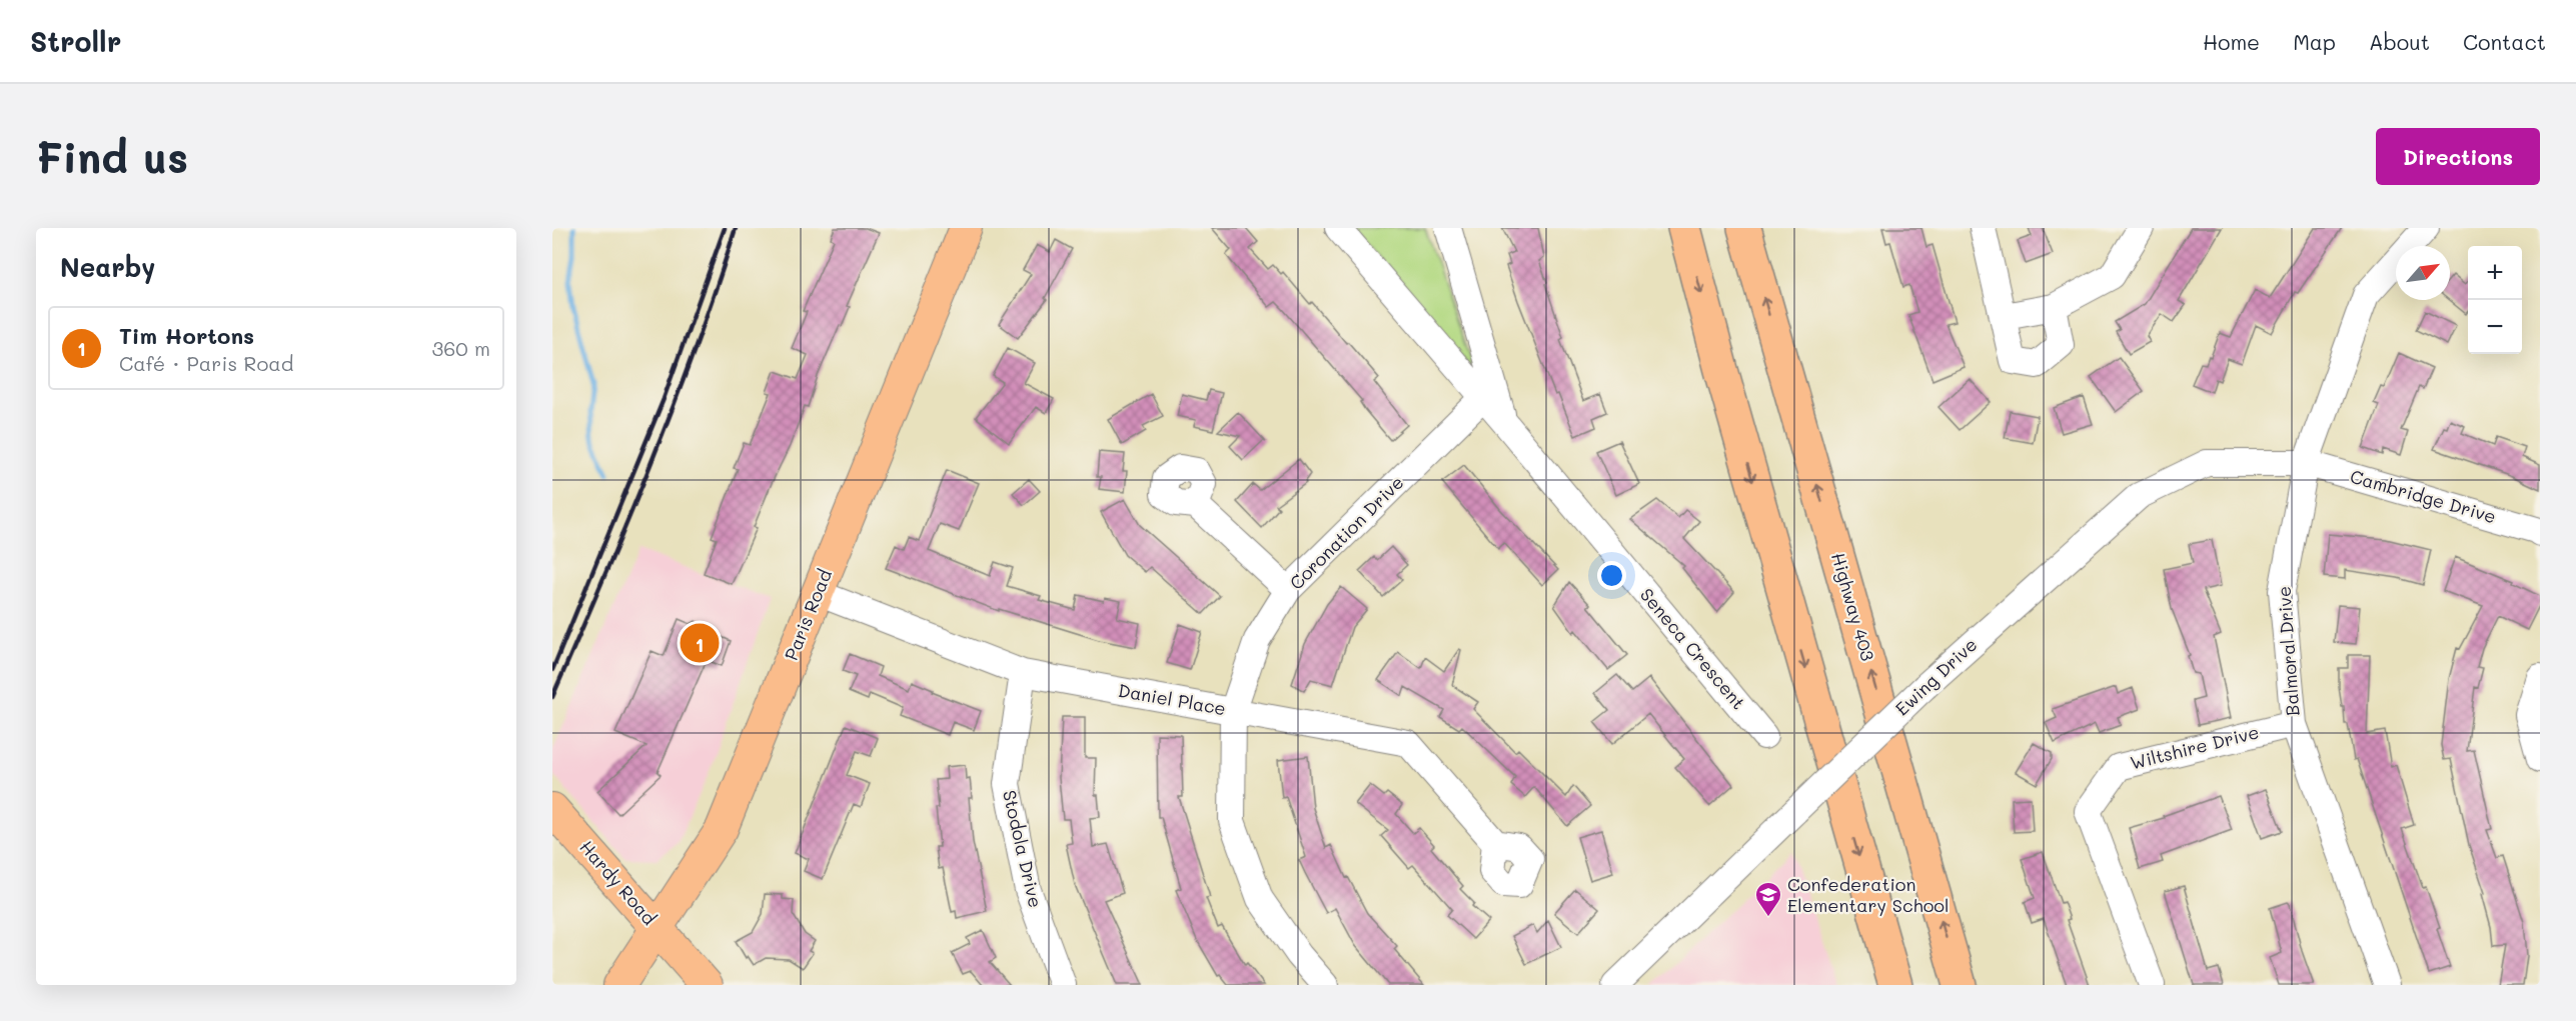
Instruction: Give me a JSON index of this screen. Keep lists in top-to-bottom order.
{
  "streets": {
    "highway": ["Highway 403"],
    "main road": ["Paris Road", "Hardy Road"],
    "street": [
      "Cambridge Drive",
      "Coronation Drive",
      "Seneca Crescent",
      "Balmoral Drive",
      "Ewing Drive",
      "Daniel Place",
      "Wiltshire Drive",
      "Stodola Drive"
    ]
  },
  "crossings": [
    ["Cambridge Drive", "Balmoral Drive"],
    ["Cambridge Drive", "Ewing Drive"],
    ["Coronation Drive", "Seneca Crescent"],
    ["Coronation Drive", "Daniel Place"],
    ["Paris Road", "Daniel Place"],
    ["Paris Road", "Hardy Road"],
    ["Balmoral Drive", "Ewing Drive"],
    ["Balmoral Drive", "Wiltshire Drive"],
    ["Daniel Place", "Stodola Drive"]
  ],
  "places": {
    "school or university": ["Confederation Elementary School"]
  },
  "north": "top right",
  "page": {
    "header": "Strollr",
    "nav": [
      "Home",
      "Map",
      "About",
      "Contact"
    ],
    "buttons": "Directions",
    "title": "Find us",
    "heading": "Nearby",
    "map_buttons": ["+", "−"],
    "list": [
      {
        "mark": "1",
        "name": "Tim Hortons",
        "note": "Café · Paris Road",
        "value": "360 m"
      }
    ],
    "pins": "1"
  }
}
